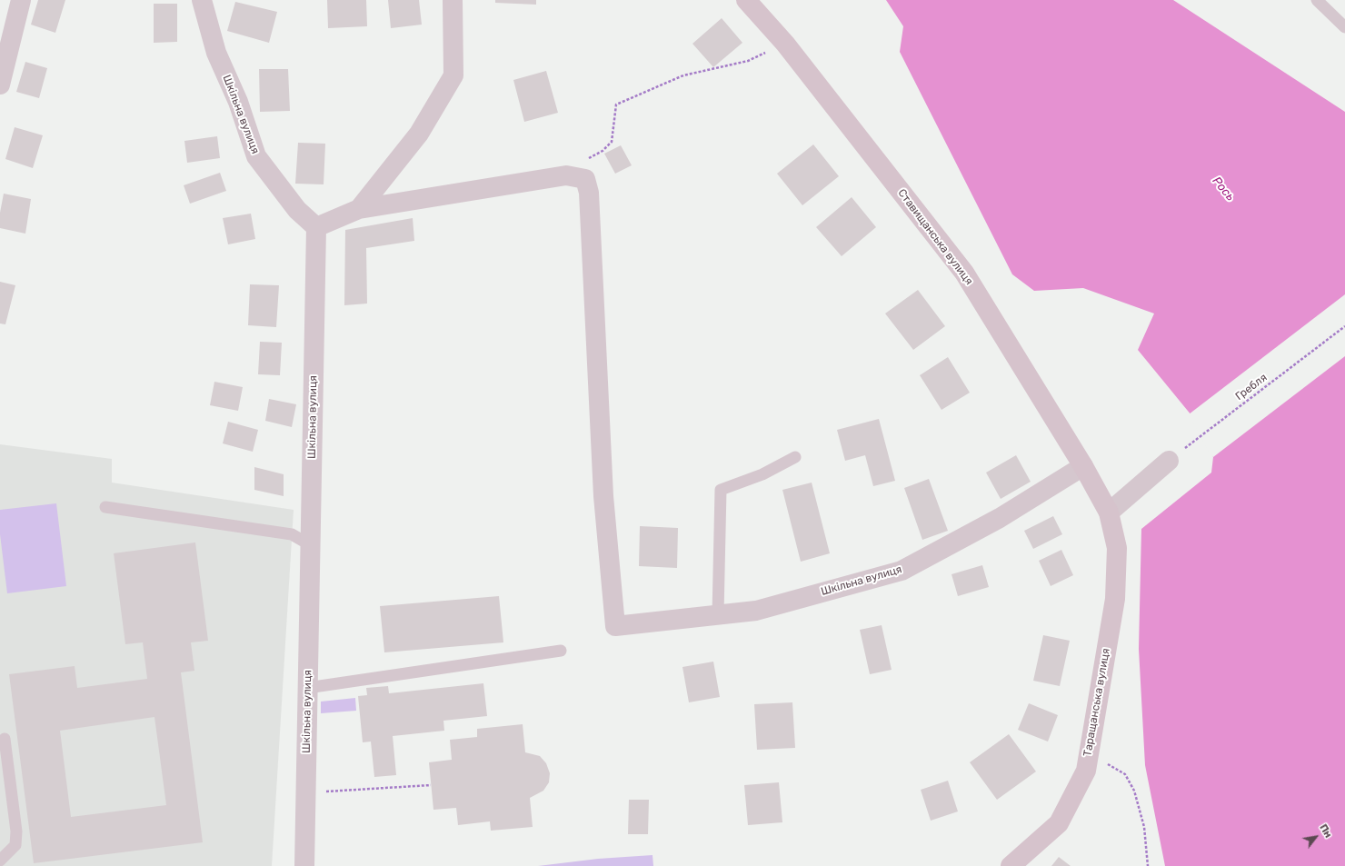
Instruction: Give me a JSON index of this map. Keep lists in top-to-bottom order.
{
  "streets": {
    "street": ["Шкільна вулиця", "Ставищанська вулиця", "Таращанська вулиця"],
    "path": ["Гребля"]
  },
  "crossings": [
    ["Шкільна вулиця", "Ставищанська вулиця"],
    ["Ставищанська вулиця", "Таращанська вулиця"]
  ],
  "water": ["Рось"],
  "north": "top right"
}
